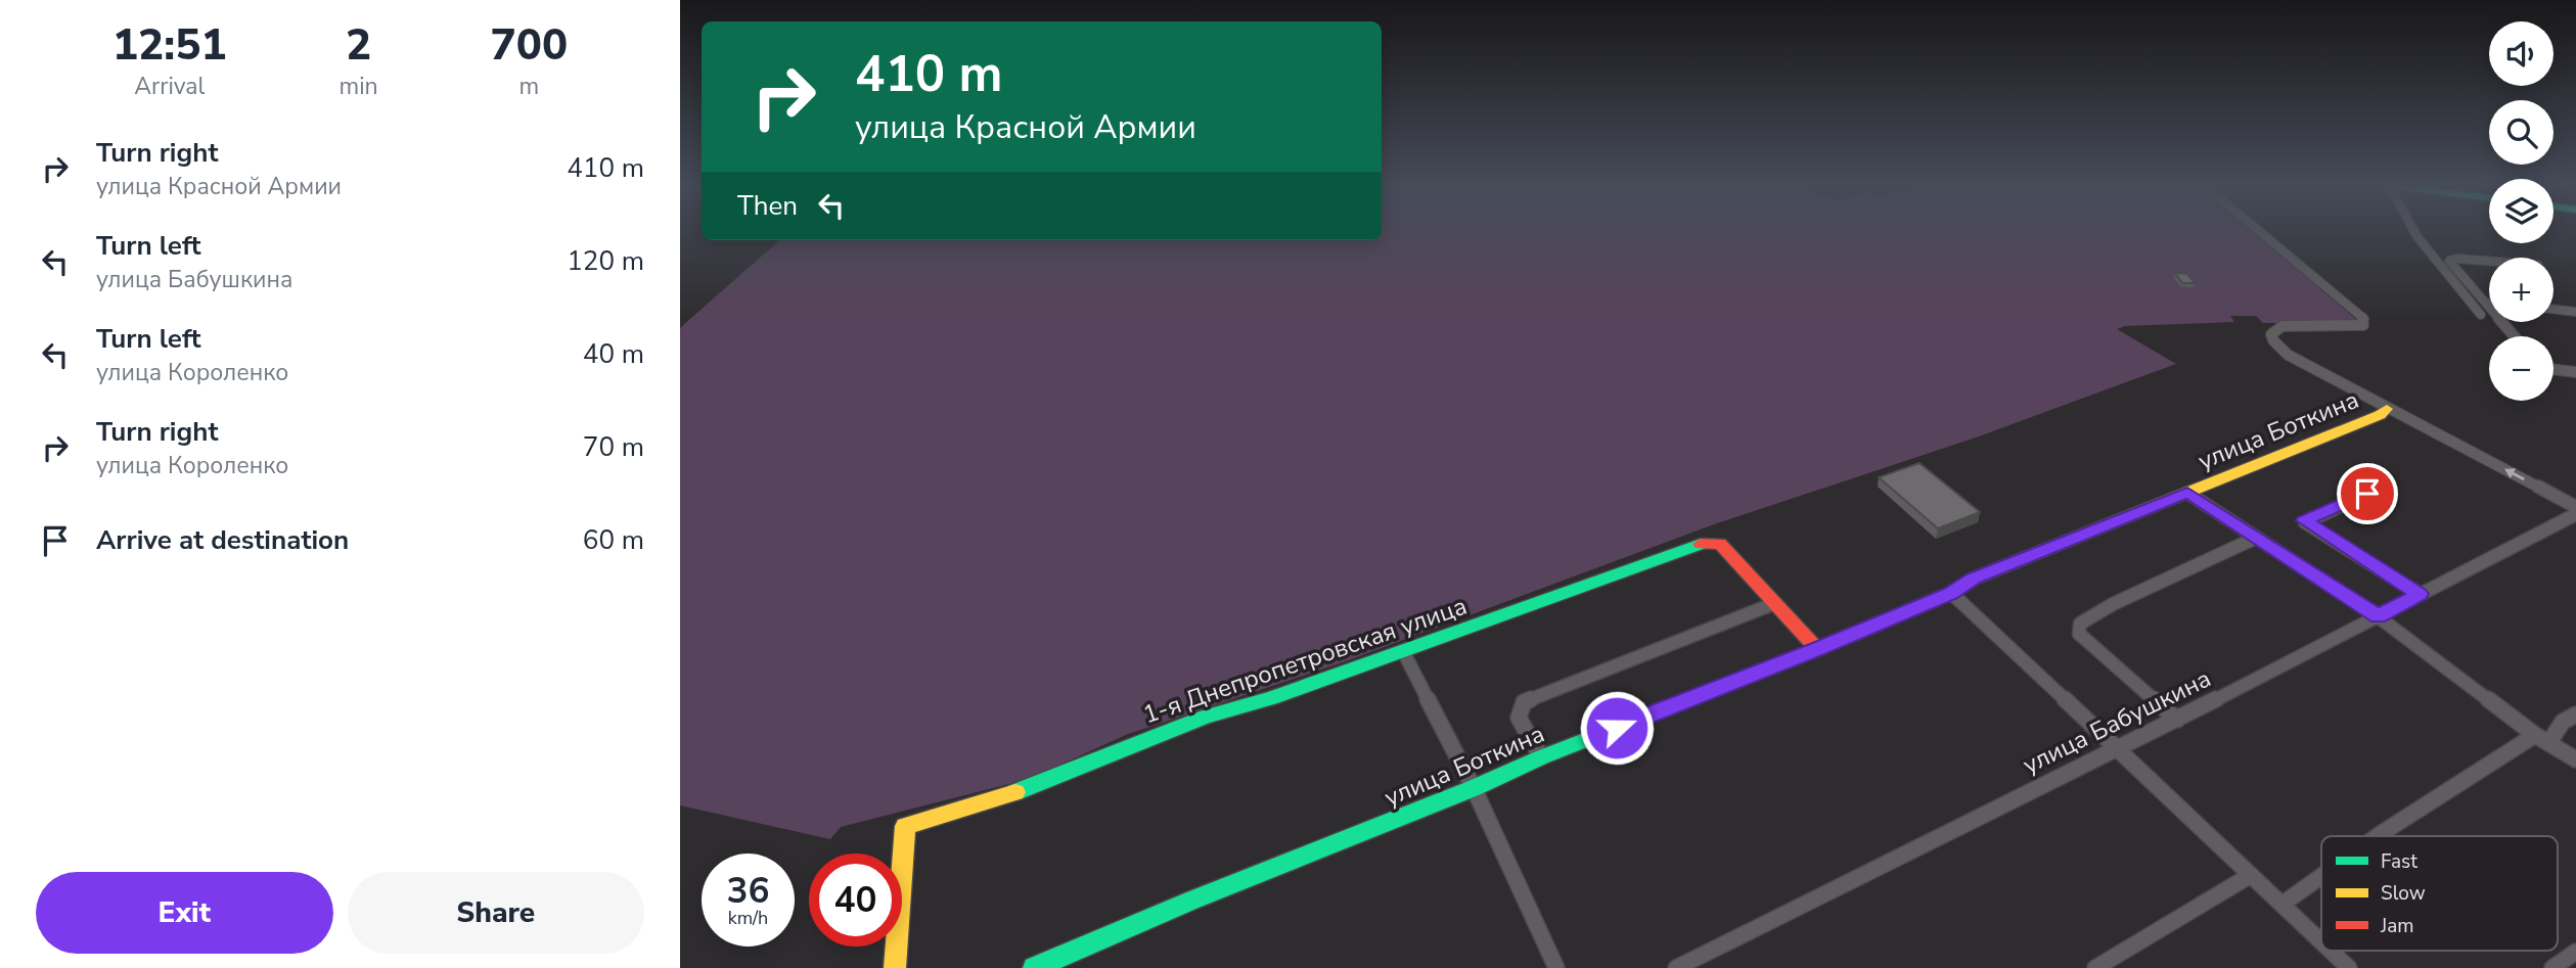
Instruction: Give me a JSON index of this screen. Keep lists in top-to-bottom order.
{
  "streets": {
    "street": ["улица Боткина", "1-я Днепропетровская улица", "улица Бабушкина"]
  },
  "crossings": [
    ["улица Боткина", "1-я Днепропетровская улица"]
  ],
  "legend": ["Fast", "Slow", "Jam"],
  "page": {
    "eta": [
      "12:51",
      "Arrival",
      "2",
      "min",
      "700",
      "m"
    ],
    "map_buttons": ["+", "−"],
    "turn": ["410 m", "улица Красной Армии"],
    "list": [
      {
        "name": "Turn right",
        "note": "улица Красной Армии",
        "value": "410 m"
      },
      {
        "name": "Turn left",
        "note": "улица Бабушкина",
        "value": "120 m"
      },
      {
        "name": "Turn left",
        "note": "улица Короленко",
        "value": "40 m"
      },
      {
        "name": "Turn right",
        "note": "улица Короленко",
        "value": "70 m"
      },
      {
        "name": "Arrive at destination",
        "value": "60 m"
      }
    ],
    "then": "Then",
    "speed": "36 km/h",
    "limit": "40",
    "buttons": ["Exit", "Share"]
  }
}
